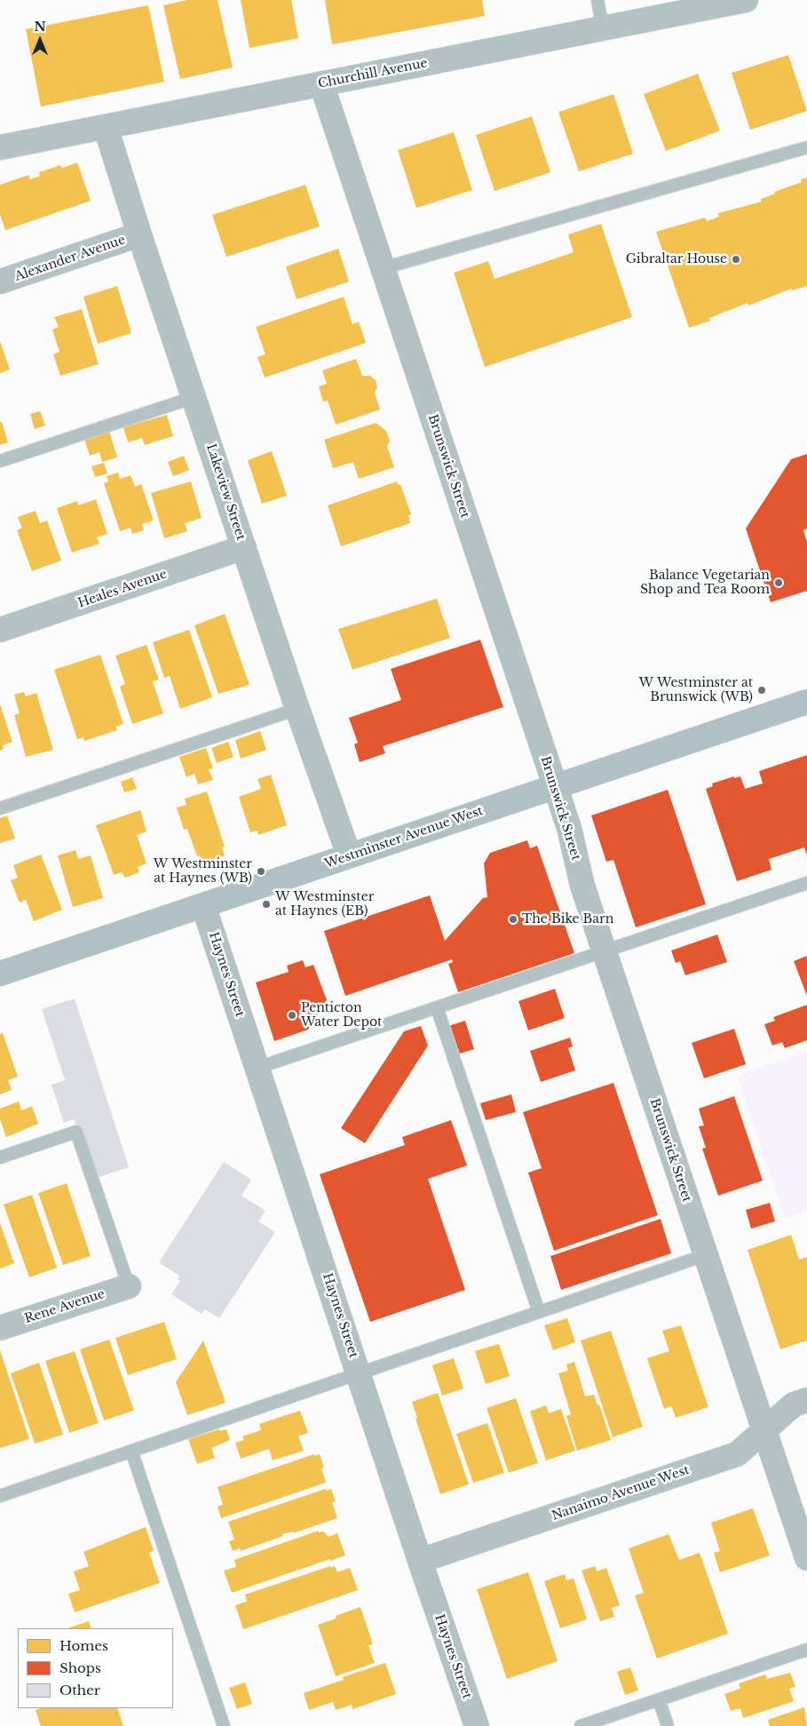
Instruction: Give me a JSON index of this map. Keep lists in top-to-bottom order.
{
  "streets": {
    "main road": ["Westminster Avenue West"],
    "street": [
      "Churchill Avenue",
      "Alexander Avenue",
      "Brunswick Street",
      "Lakeview Street",
      "Heales Avenue",
      "Haynes Street",
      "Rene Avenue",
      "Nanaimo Avenue West"
    ]
  },
  "crossings": [
    ["Churchill Avenue", "Brunswick Street"],
    ["Churchill Avenue", "Lakeview Street"],
    ["Alexander Avenue", "Lakeview Street"],
    ["Brunswick Street", "Westminster Avenue West"],
    ["Brunswick Street", "Nanaimo Avenue West"],
    ["Lakeview Street", "Heales Avenue"],
    ["Lakeview Street", "Westminster Avenue West"],
    ["Westminster Avenue West", "Haynes Street"],
    ["Haynes Street", "Nanaimo Avenue West"]
  ],
  "places": [
    "Gibraltar House",
    "Balance Vegetarian Shop and Tea Room",
    "W Westminster at Brunswick (WB)",
    "W Westminster at Haynes (WB)",
    "W Westminster at Haynes (EB)",
    "The Bike Barn",
    "Penticton Water Depot"
  ],
  "legend": ["Homes", "Shops", "Other"],
  "north": "top"
}
